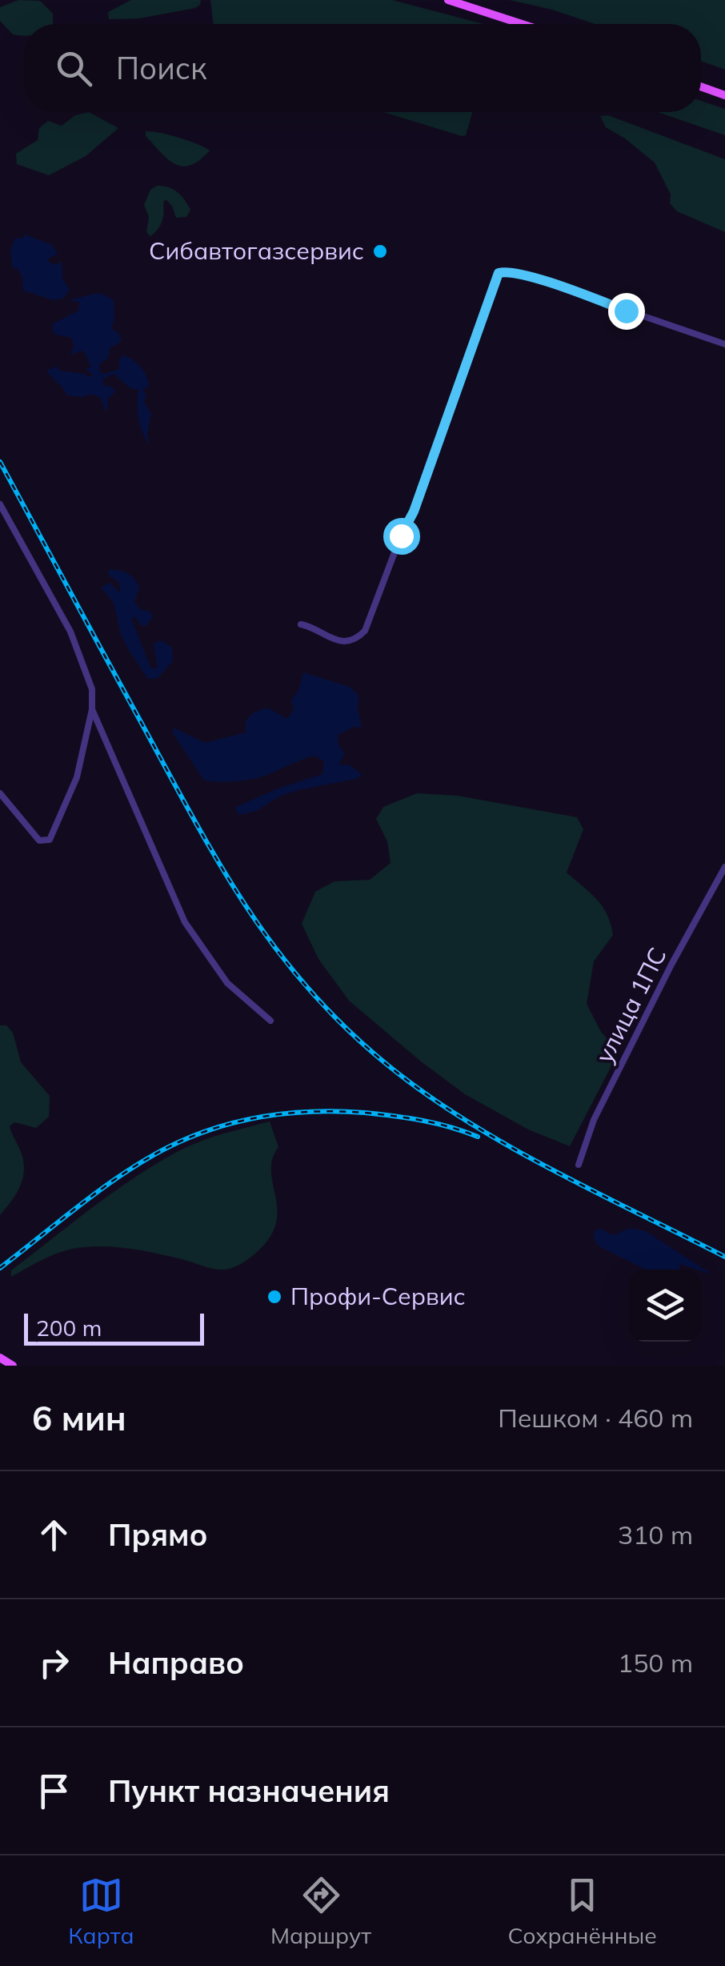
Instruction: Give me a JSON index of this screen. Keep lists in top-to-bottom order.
{
  "streets": {
    "street": ["улица 1ПС"]
  },
  "places": ["Сибавтогазсервис", "Профи-Сервис"],
  "scale_bar": "200 m",
  "page": {
    "search": "Поиск",
    "scale": "200 m",
    "heading": ["6 мин", "Пешком · 460 m"],
    "list": [
      ["Прямо", "310 m"],
      ["Направо", "150 m"],
      "Пункт назначения"
    ],
    "nav": ["Карта", "Маршрут", "Сохранённые"]
  }
}
